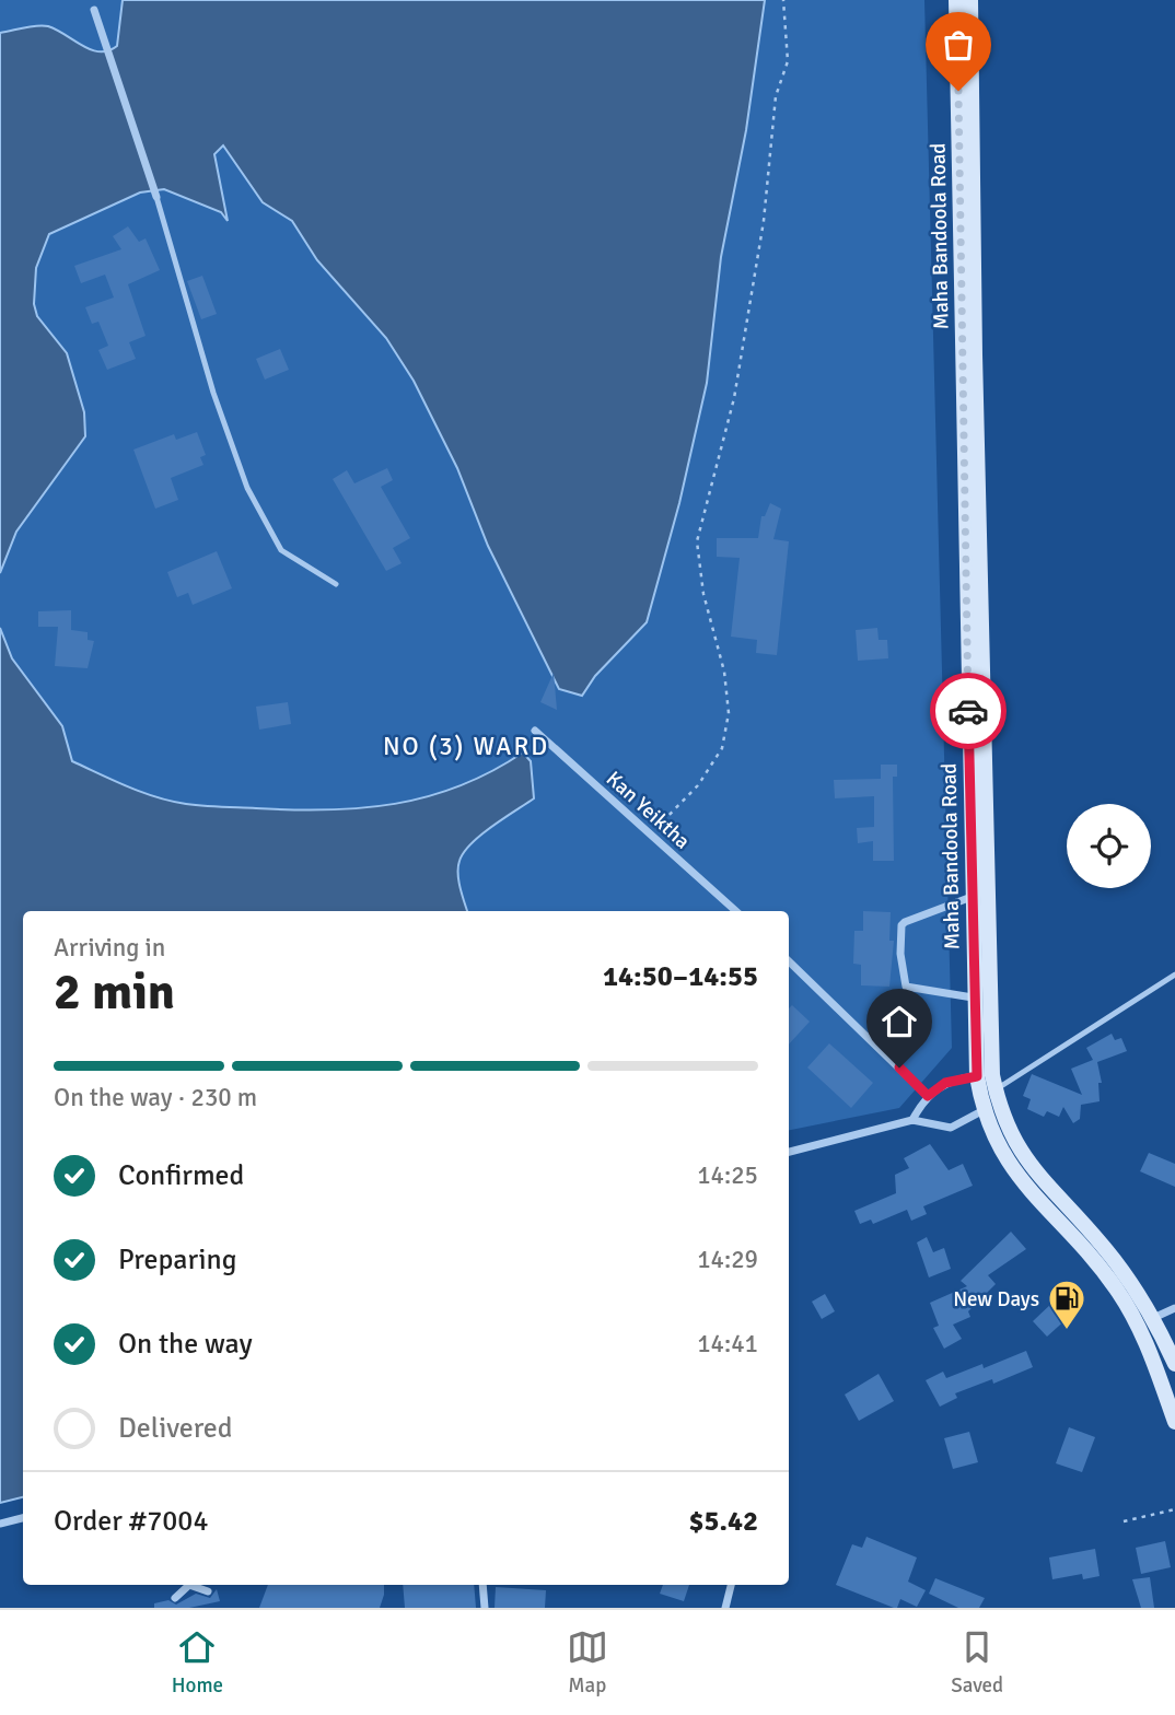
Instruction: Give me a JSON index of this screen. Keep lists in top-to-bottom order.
{
  "streets": {
    "main road": ["Maha Bandoola Road"],
    "street": ["Kan Yeiktha"]
  },
  "districts": ["NO (3) WARD"],
  "places": {
    "fuel station": ["New Days"]
  },
  "page": {
    "heading": ["2 min", "Arriving in", "14:50–14:55"],
    "panel": ["Order #7004", "$5.42"],
    "bar": "On the way · 230 m",
    "list": [
      ["Confirmed", "14:25"],
      ["Preparing", "14:29"],
      ["On the way", "14:41"],
      "Delivered"
    ],
    "tabs": ["Home", "Map", "Saved"]
  }
}
